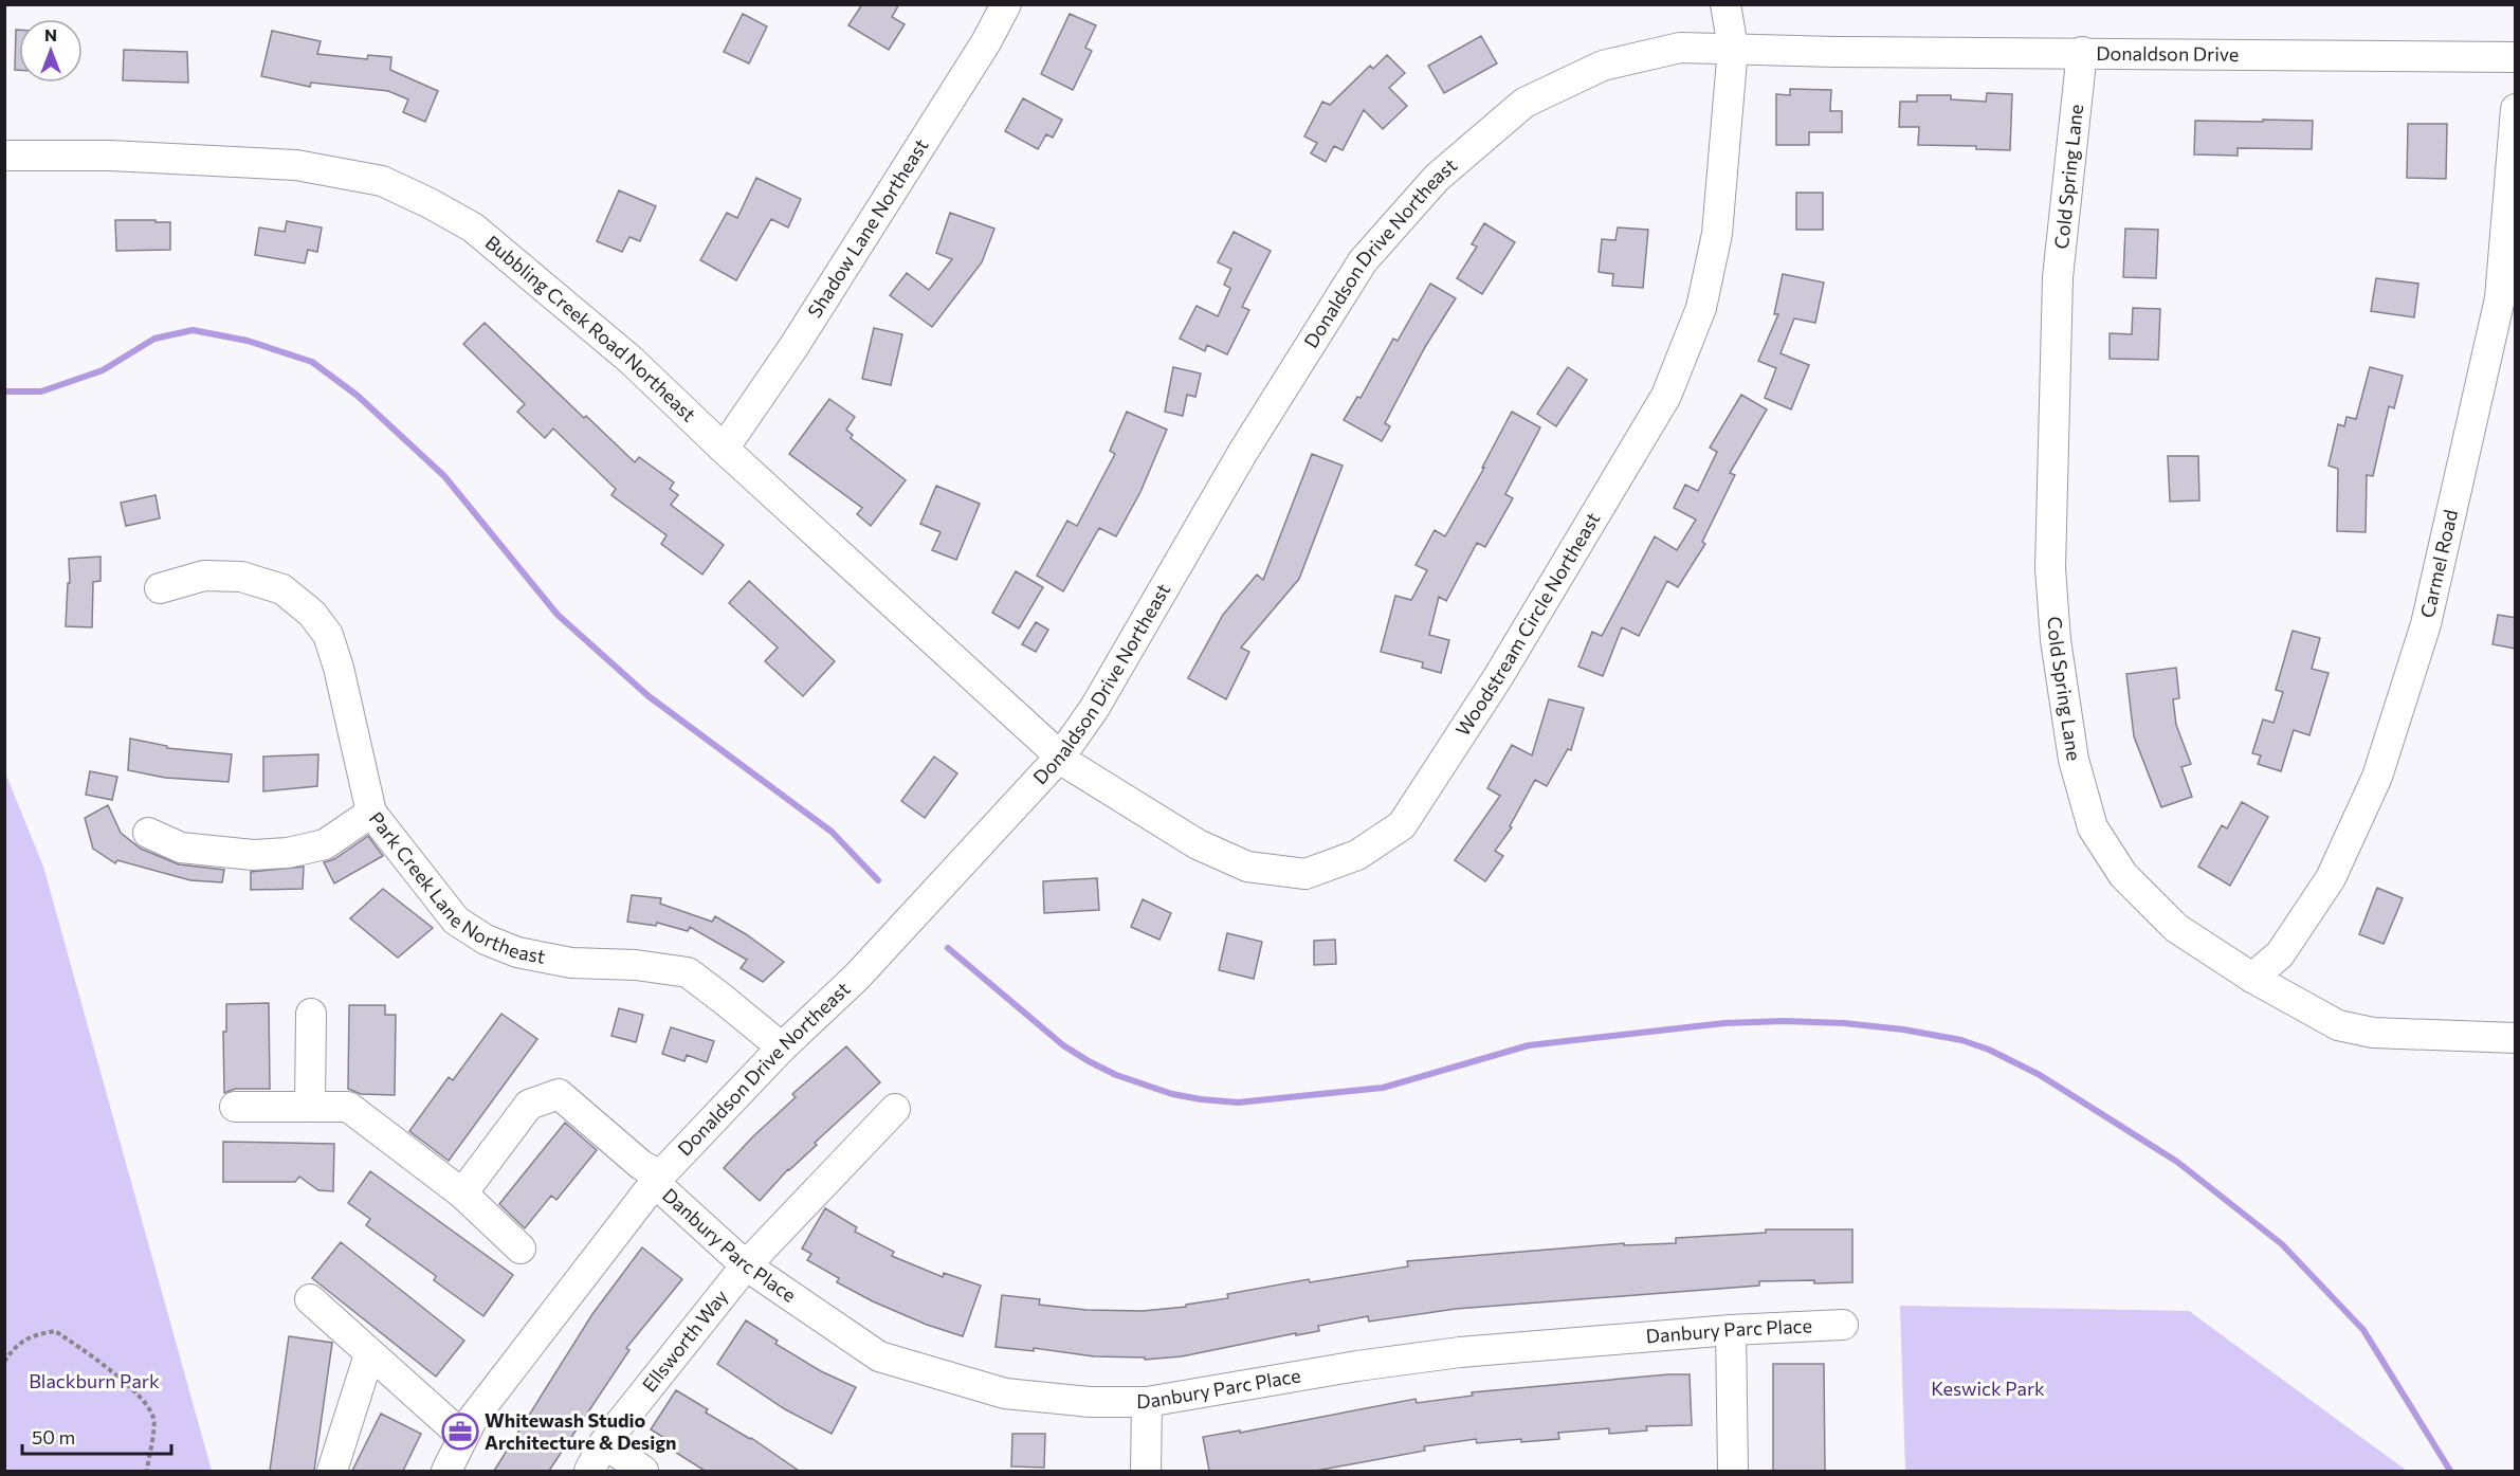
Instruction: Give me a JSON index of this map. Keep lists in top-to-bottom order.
{
  "streets": {
    "street": [
      "Donaldson Drive",
      "Cold Spring Lane",
      "Shadow Lane Northeast",
      "Donaldson Drive Northeast",
      "Bubbling Creek Road Northeast",
      "Carmel Road",
      "Woodstream Circle Northeast",
      "Park Creek Lane Northeast",
      "Danbury Parc Place",
      "Ellsworth Way"
    ]
  },
  "crossings": [
    ["Donaldson Drive", "Cold Spring Lane"],
    ["Donaldson Drive", "Donaldson Drive Northeast"],
    ["Cold Spring Lane", "Carmel Road"],
    ["Shadow Lane Northeast", "Bubbling Creek Road Northeast"],
    ["Donaldson Drive Northeast", "Bubbling Creek Road Northeast"],
    ["Donaldson Drive Northeast", "Woodstream Circle Northeast"],
    ["Donaldson Drive Northeast", "Park Creek Lane Northeast"],
    ["Donaldson Drive Northeast", "Danbury Parc Place"],
    ["Bubbling Creek Road Northeast", "Woodstream Circle Northeast"],
    ["Danbury Parc Place", "Ellsworth Way"]
  ],
  "parks": ["Blackburn Park", "Keswick Park"],
  "places": {
    "office": ["Whitewash Studio Architecture & Design"]
  },
  "scale_bar": "50 m",
  "north": "top"
}
